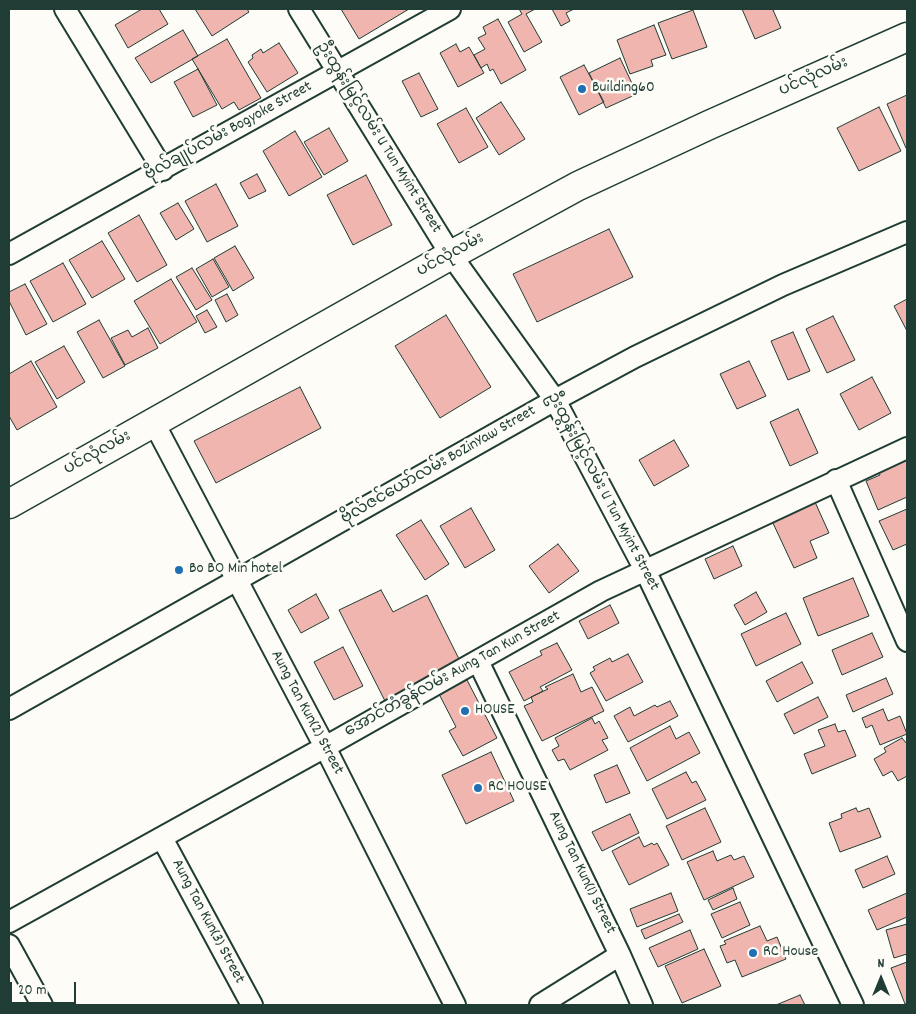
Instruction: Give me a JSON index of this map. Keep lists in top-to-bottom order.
{
  "streets": {
    "main road": ["ပင်လုံလမ်း"],
    "street": [
      "ဗိုလ်ချုပ်လမ်း Bogyoke Street",
      "ဦးထွန်းမြင့်လမ်း U Tun Myint Street",
      "ဗိုလ်ဇင်ယော်လမ်း BoZinYaw Street",
      "အောင်တံခွန်လမ်း Aung Tan Kun Street",
      "Aung Tan Kun(2) Street",
      "Aung Tan Kun(1) Street",
      "Aung Tan Kun(3) Street"
    ]
  },
  "crossings": [
    ["ပင်လုံလမ်း", "ဦးထွန်းမြင့်လမ်း U Tun Myint Street"],
    ["ပင်လုံလမ်း", "Aung Tan Kun(2) Street"],
    ["ဗိုလ်ချုပ်လမ်း Bogyoke Street", "ဦးထွန်းမြင့်လမ်း U Tun Myint Street"],
    ["ဦးထွန်းမြင့်လမ်း U Tun Myint Street", "ဗိုလ်ဇင်ယော်လမ်း BoZinYaw Street"],
    ["ဦးထွန်းမြင့်လမ်း U Tun Myint Street", "အောင်တံခွန်လမ်း Aung Tan Kun Street"],
    ["ဗိုလ်ဇင်ယော်လမ်း BoZinYaw Street", "Aung Tan Kun(2) Street"],
    ["အောင်တံခွန်လမ်း Aung Tan Kun Street", "Aung Tan Kun(2) Street"],
    ["အောင်တံခွန်လမ်း Aung Tan Kun Street", "Aung Tan Kun(1) Street"],
    ["အောင်တံခွန်လမ်း Aung Tan Kun Street", "Aung Tan Kun(3) Street"]
  ],
  "places": [
    "Building60",
    "Bo BO Min hotel",
    "HOUSE",
    "RC HOUSE",
    "RC House"
  ],
  "scale_bar": "20 m",
  "north": "top"
}
